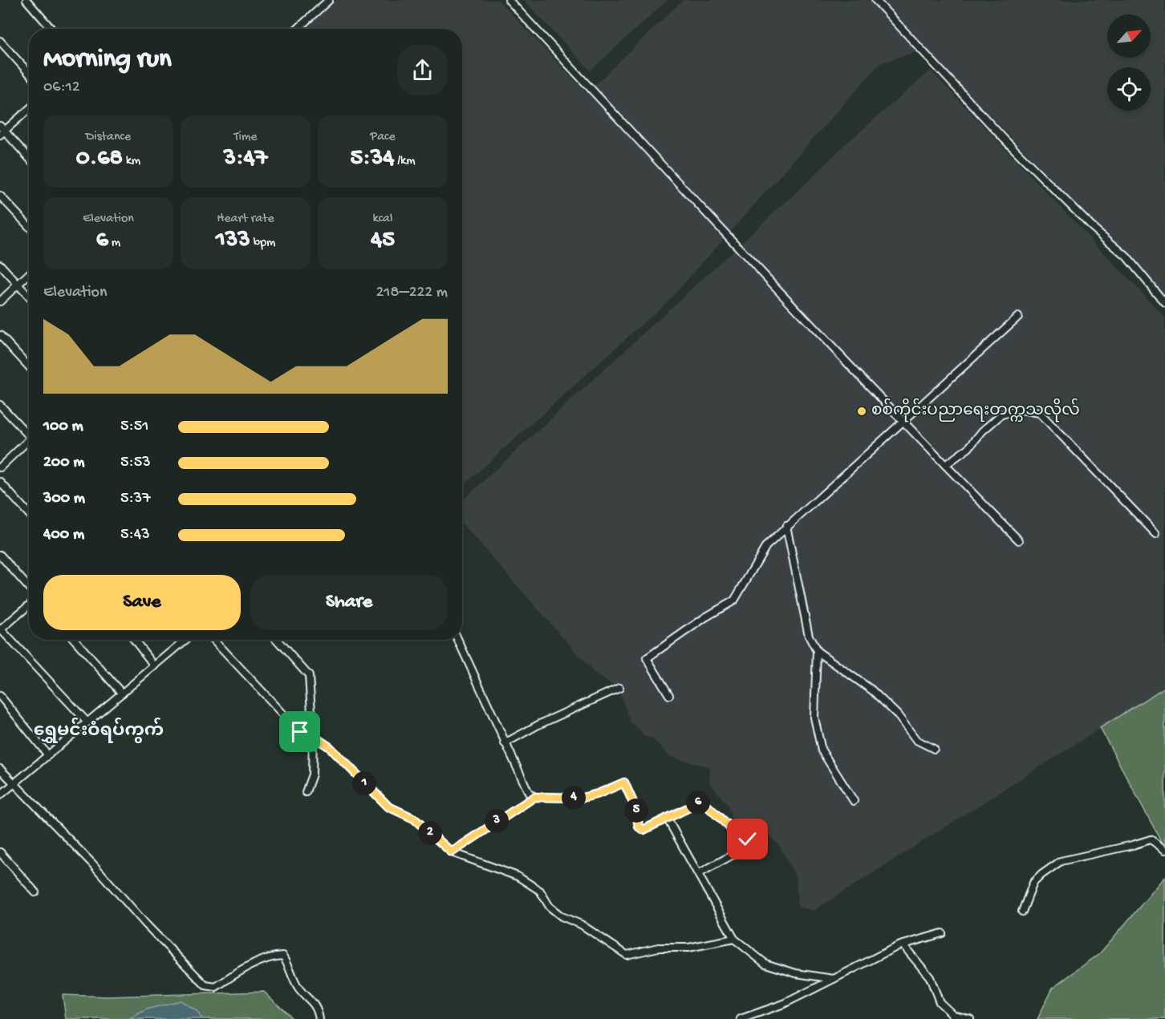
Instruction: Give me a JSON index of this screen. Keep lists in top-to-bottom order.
{
  "districts": ["ရွှေမင်းဝံရပ်ကွက်"],
  "places": ["စစ်ကိုင်းပညာရေးတက္ကသလိုလ်"],
  "north": "top right",
  "page": {
    "heading": ["Morning run", "06:12"],
    "stats": [
      ["Distance", "0.68 km"],
      ["Time", "3:47"],
      ["Pace", "5:34 /km"],
      ["Elevation", "6 m"],
      ["Heart rate", "133 bpm"],
      ["kcal", "45"]
    ],
    "chart": ["Elevation", "218–222 m"],
    "list": [
      {
        "name": "100 m",
        "note": "5:51"
      },
      {
        "name": "200 m",
        "note": "5:53"
      },
      {
        "name": "300 m",
        "note": "5:37"
      },
      {
        "name": "400 m",
        "note": "5:43"
      }
    ],
    "buttons": ["Save", "Share"],
    "pins": [
      "1",
      "4",
      "6",
      "5",
      "3",
      "2"
    ]
  }
}
